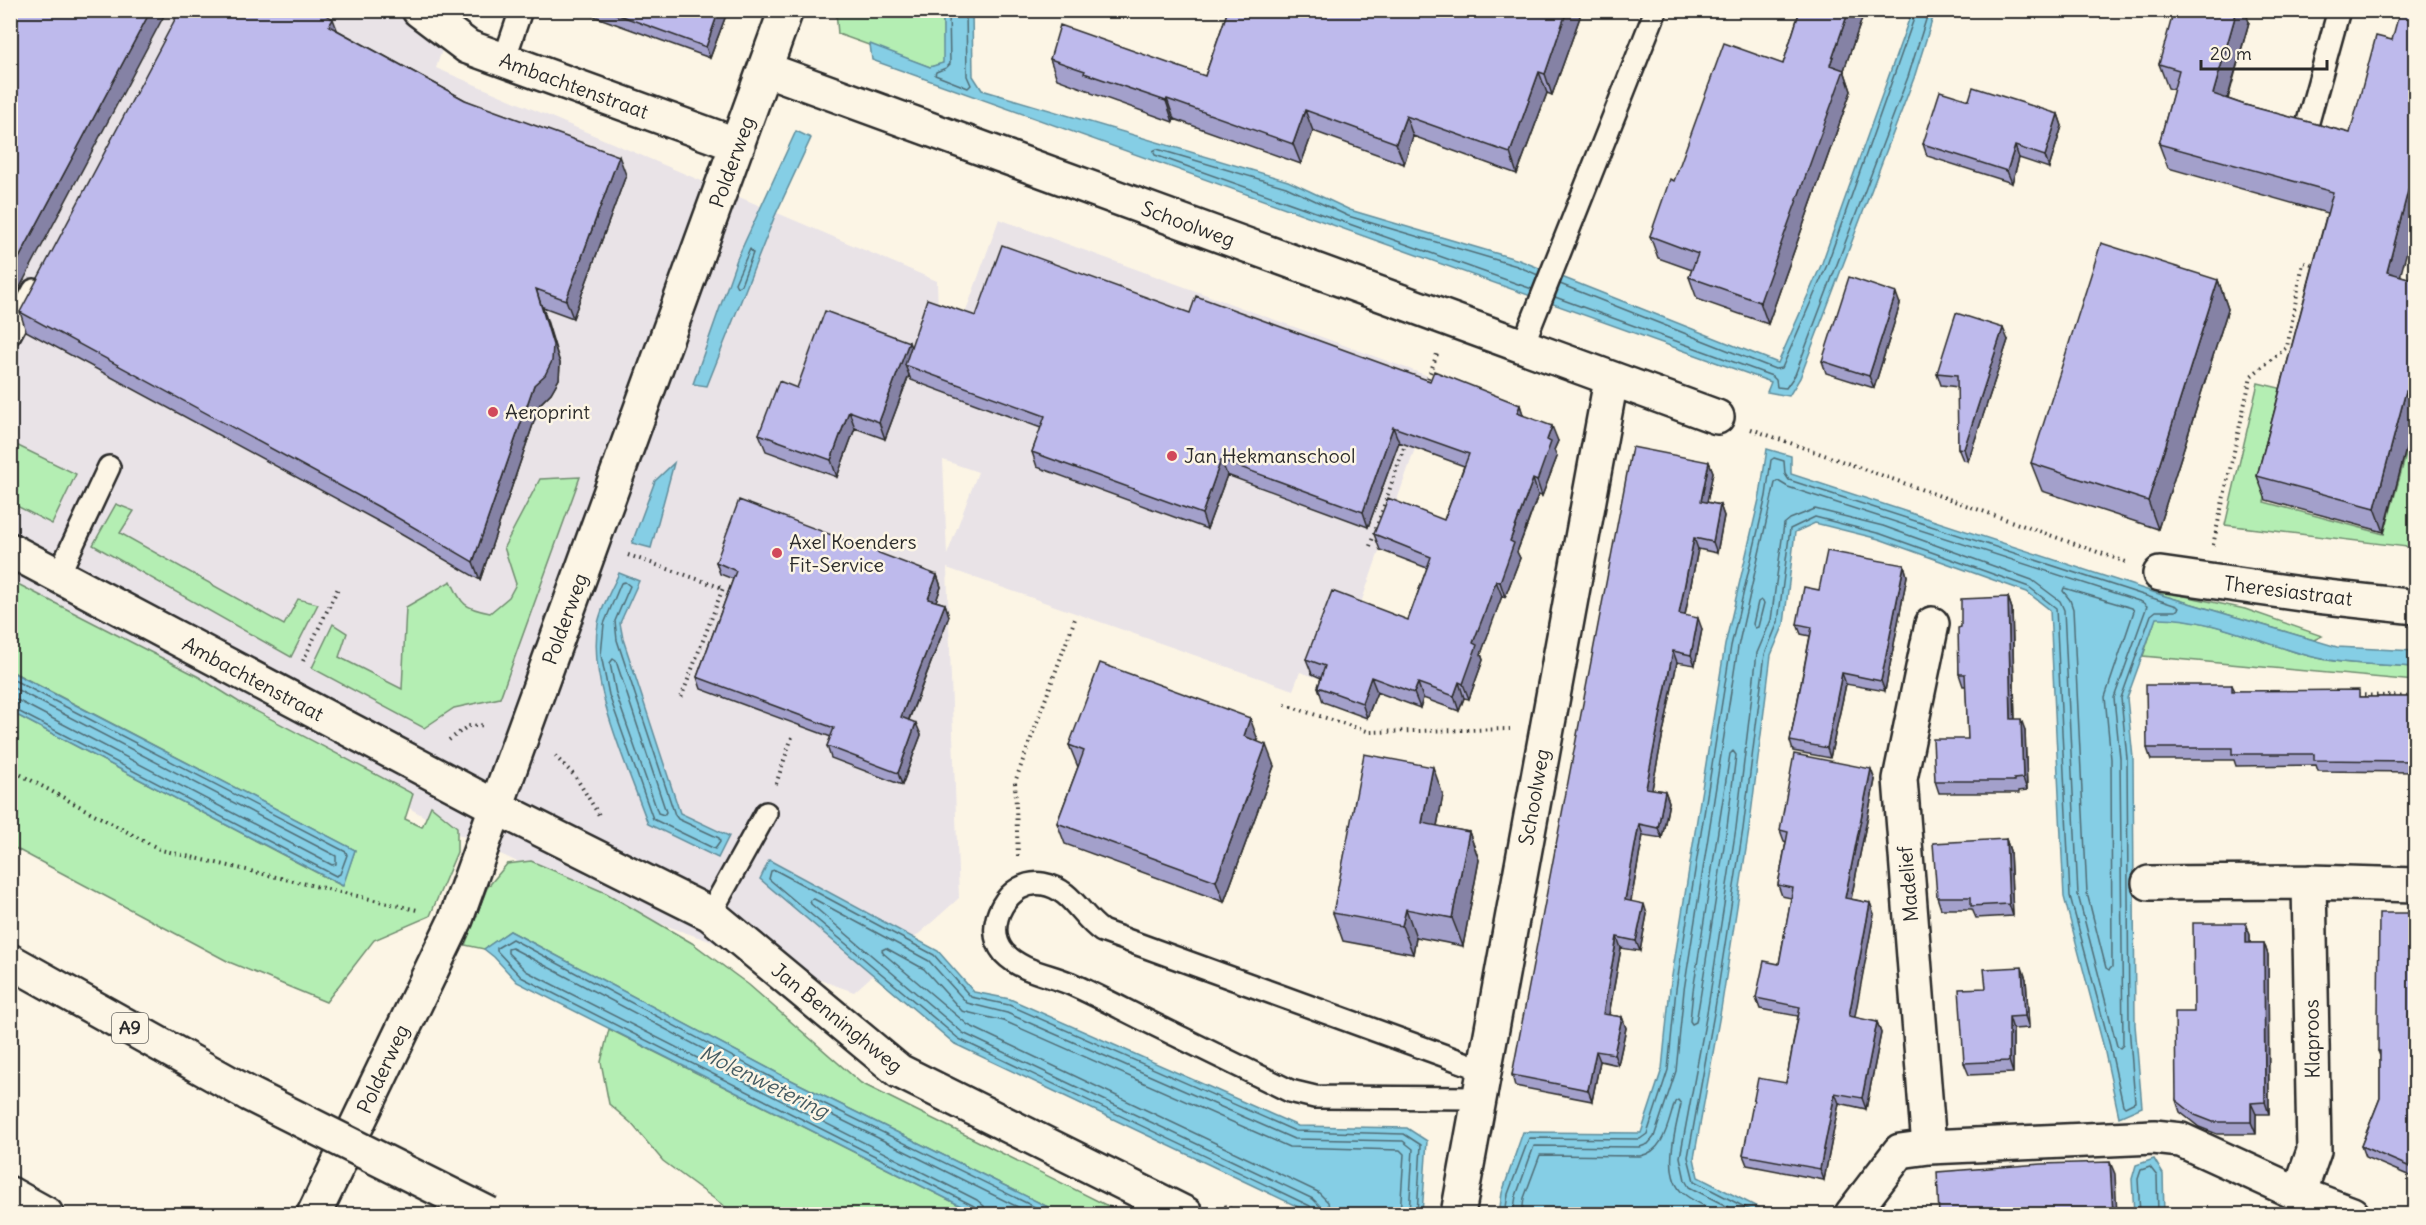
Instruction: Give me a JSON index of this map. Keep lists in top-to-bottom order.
{
  "streets": {
    "main road": [
      "Ambachtenstraat",
      "Polderweg",
      "Schoolweg",
      "Theresiastraat",
      "Madelief",
      "Jan Benninghweg",
      "A9",
      "Klaproos"
    ]
  },
  "crossings": [
    ["Ambachtenstraat", "Polderweg"],
    ["Ambachtenstraat", "Jan Benninghweg"],
    ["Polderweg", "Schoolweg"],
    ["Polderweg", "Jan Benninghweg"]
  ],
  "water": ["Molenwetering"],
  "places": ["Aeroprint", "Jan Hekmanschool", "Axel Koenders Fit-Service"],
  "scale_bar": "20 m"
}
